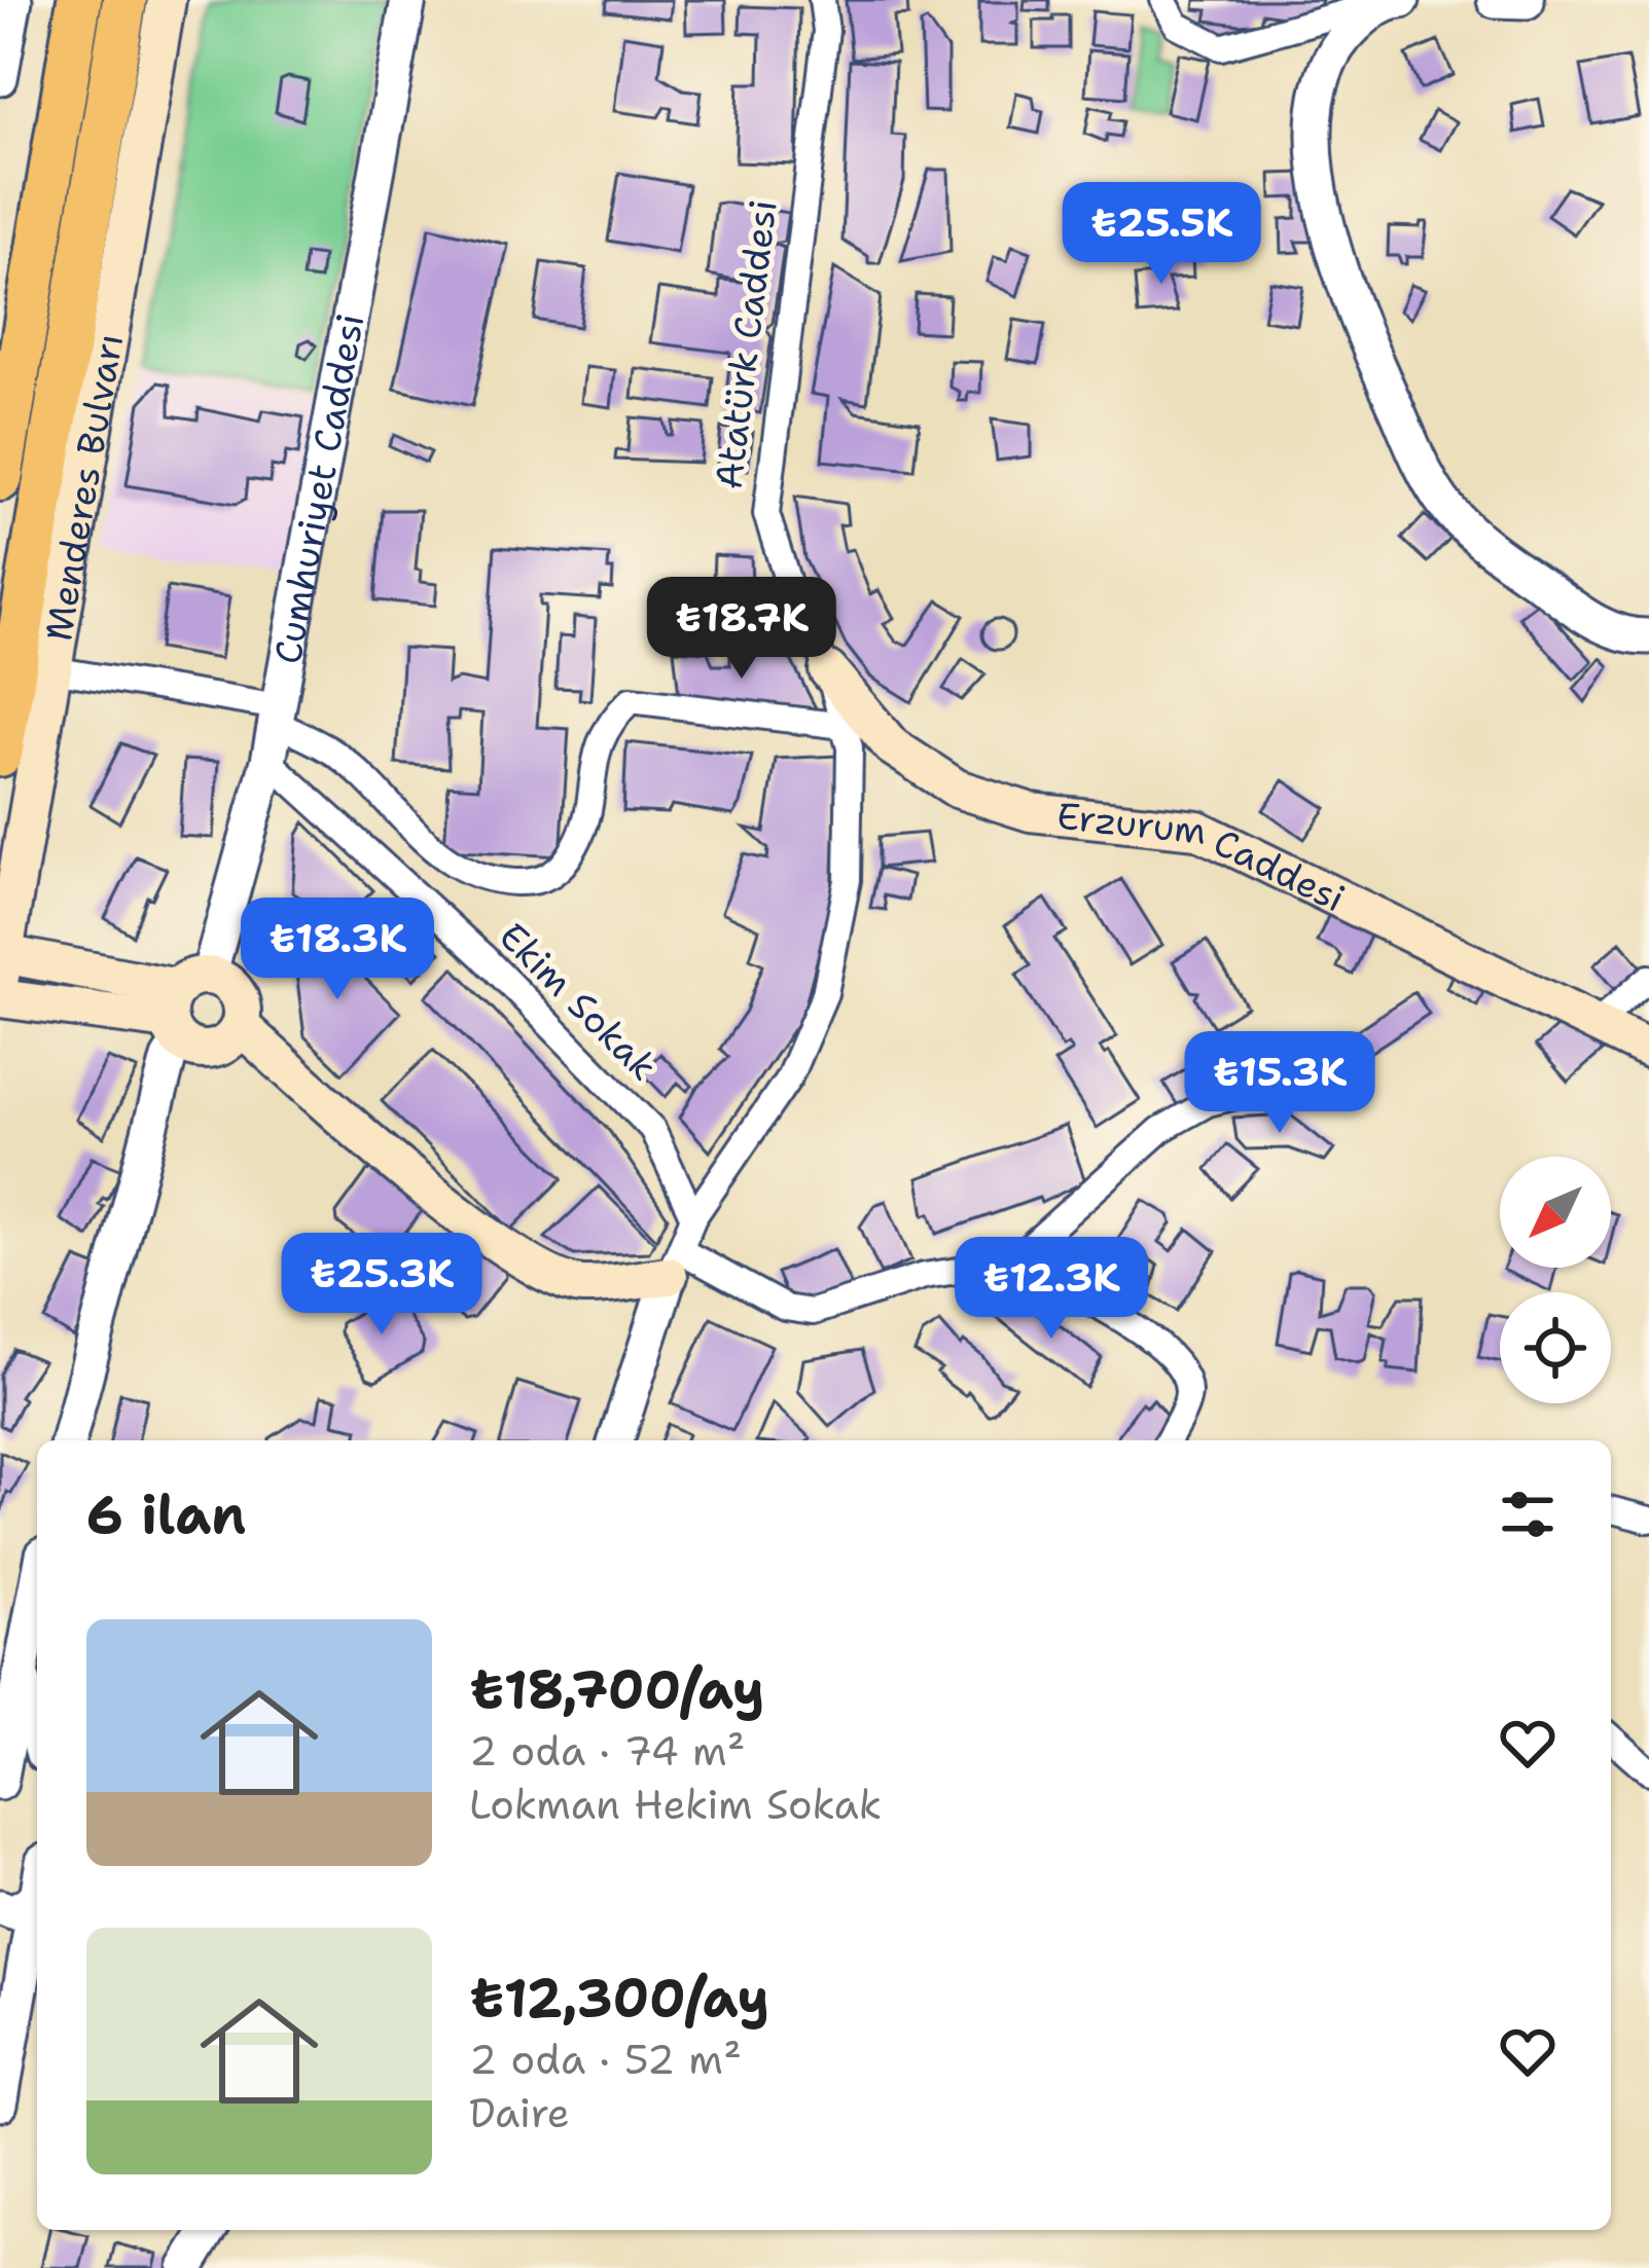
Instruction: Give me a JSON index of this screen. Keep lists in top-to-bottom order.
{
  "streets": {
    "main road": ["Menderes Bulvarı", "Erzurum Caddesi"],
    "street": ["Atatürk Caddesi", "Cumhuriyet Caddesi", "Ekim Sokak"]
  },
  "crossings": [
    ["Atatürk Caddesi", "Erzurum Caddesi"],
    ["Atatürk Caddesi", "Ekim Sokak"],
    ["Cumhuriyet Caddesi", "Ekim Sokak"]
  ],
  "north": "bottom left",
  "page": {
    "price": [
      "₺25.5K",
      "₺18.7K",
      "₺18.3K",
      "₺15.3K",
      "₺25.3K",
      "₺12.3K"
    ],
    "heading": "6 ilan",
    "list": [
      {
        "name": "₺18,700/ay",
        "note": "2 oda · 74 m² · Lokman Hekim Sokak"
      },
      {
        "name": "₺12,300/ay",
        "note": "2 oda · 52 m² · Daire"
      }
    ]
  }
}
